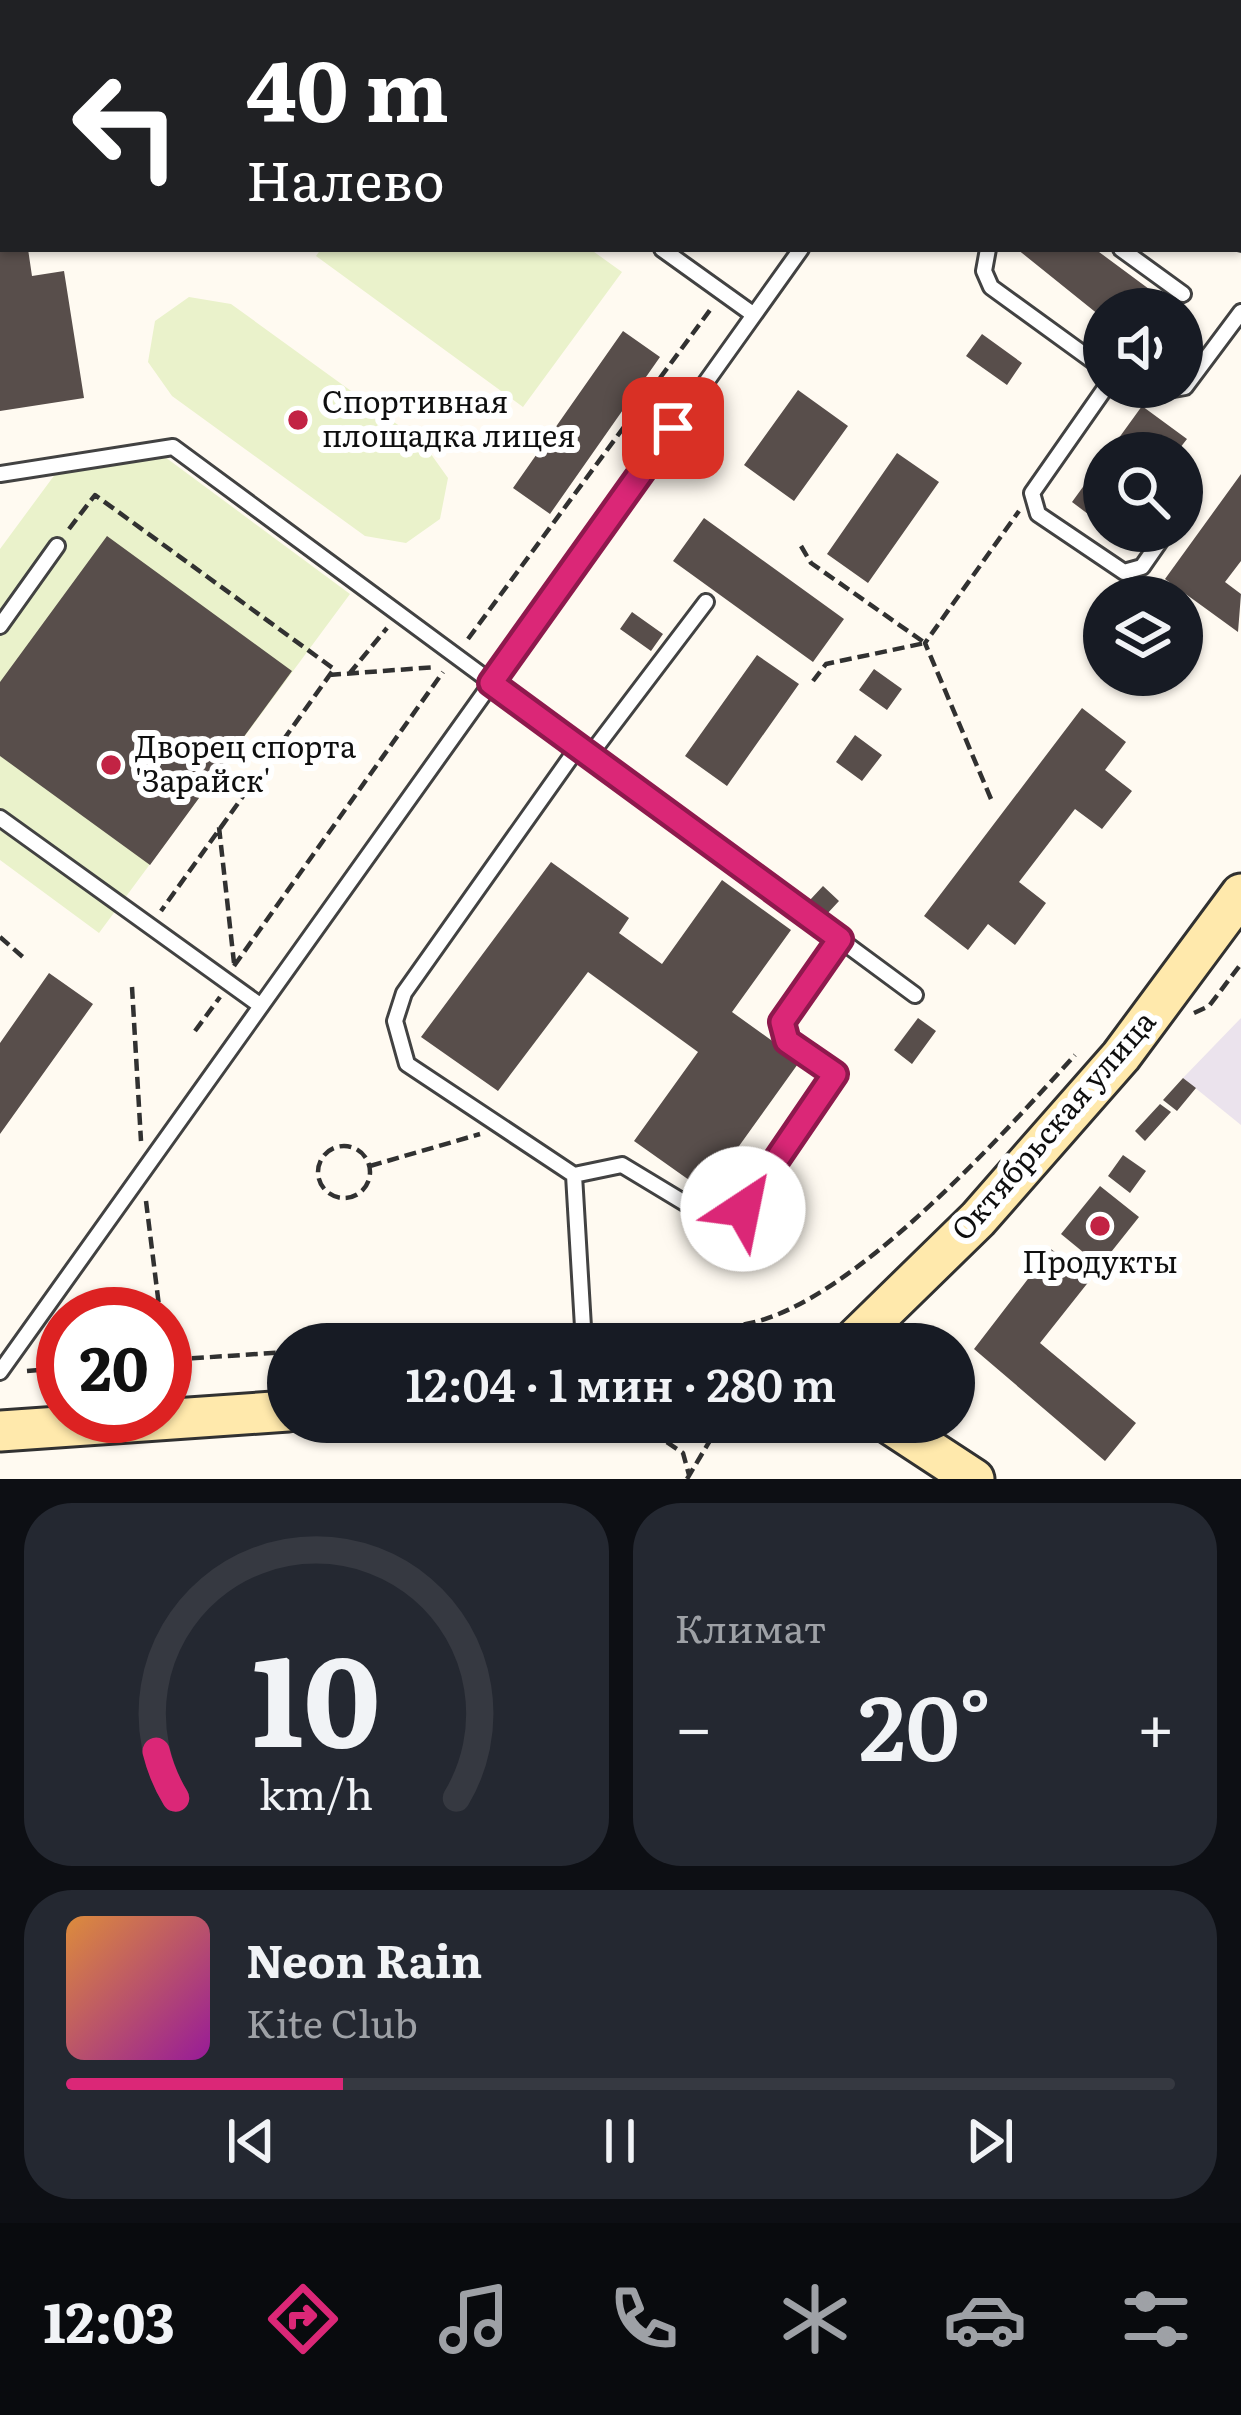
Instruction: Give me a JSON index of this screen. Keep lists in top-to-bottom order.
{
  "streets": {
    "main road": ["Октябрьская улица"]
  },
  "places": ["Спортивная площадка лицея", "Дворец спорта 'Зарайск'", "Продукты"],
  "page": {
    "turn": ["40 m", "Налево"],
    "limit": "20",
    "trip": "12:04 · 1 мин · 280 m",
    "tile": "Климат",
    "heat": ["−", "20°", "+"],
    "song": ["Neon Rain", "Kite Club"],
    "tabs": "12:03",
    "gauge": ["10", "km/h"]
  }
}
